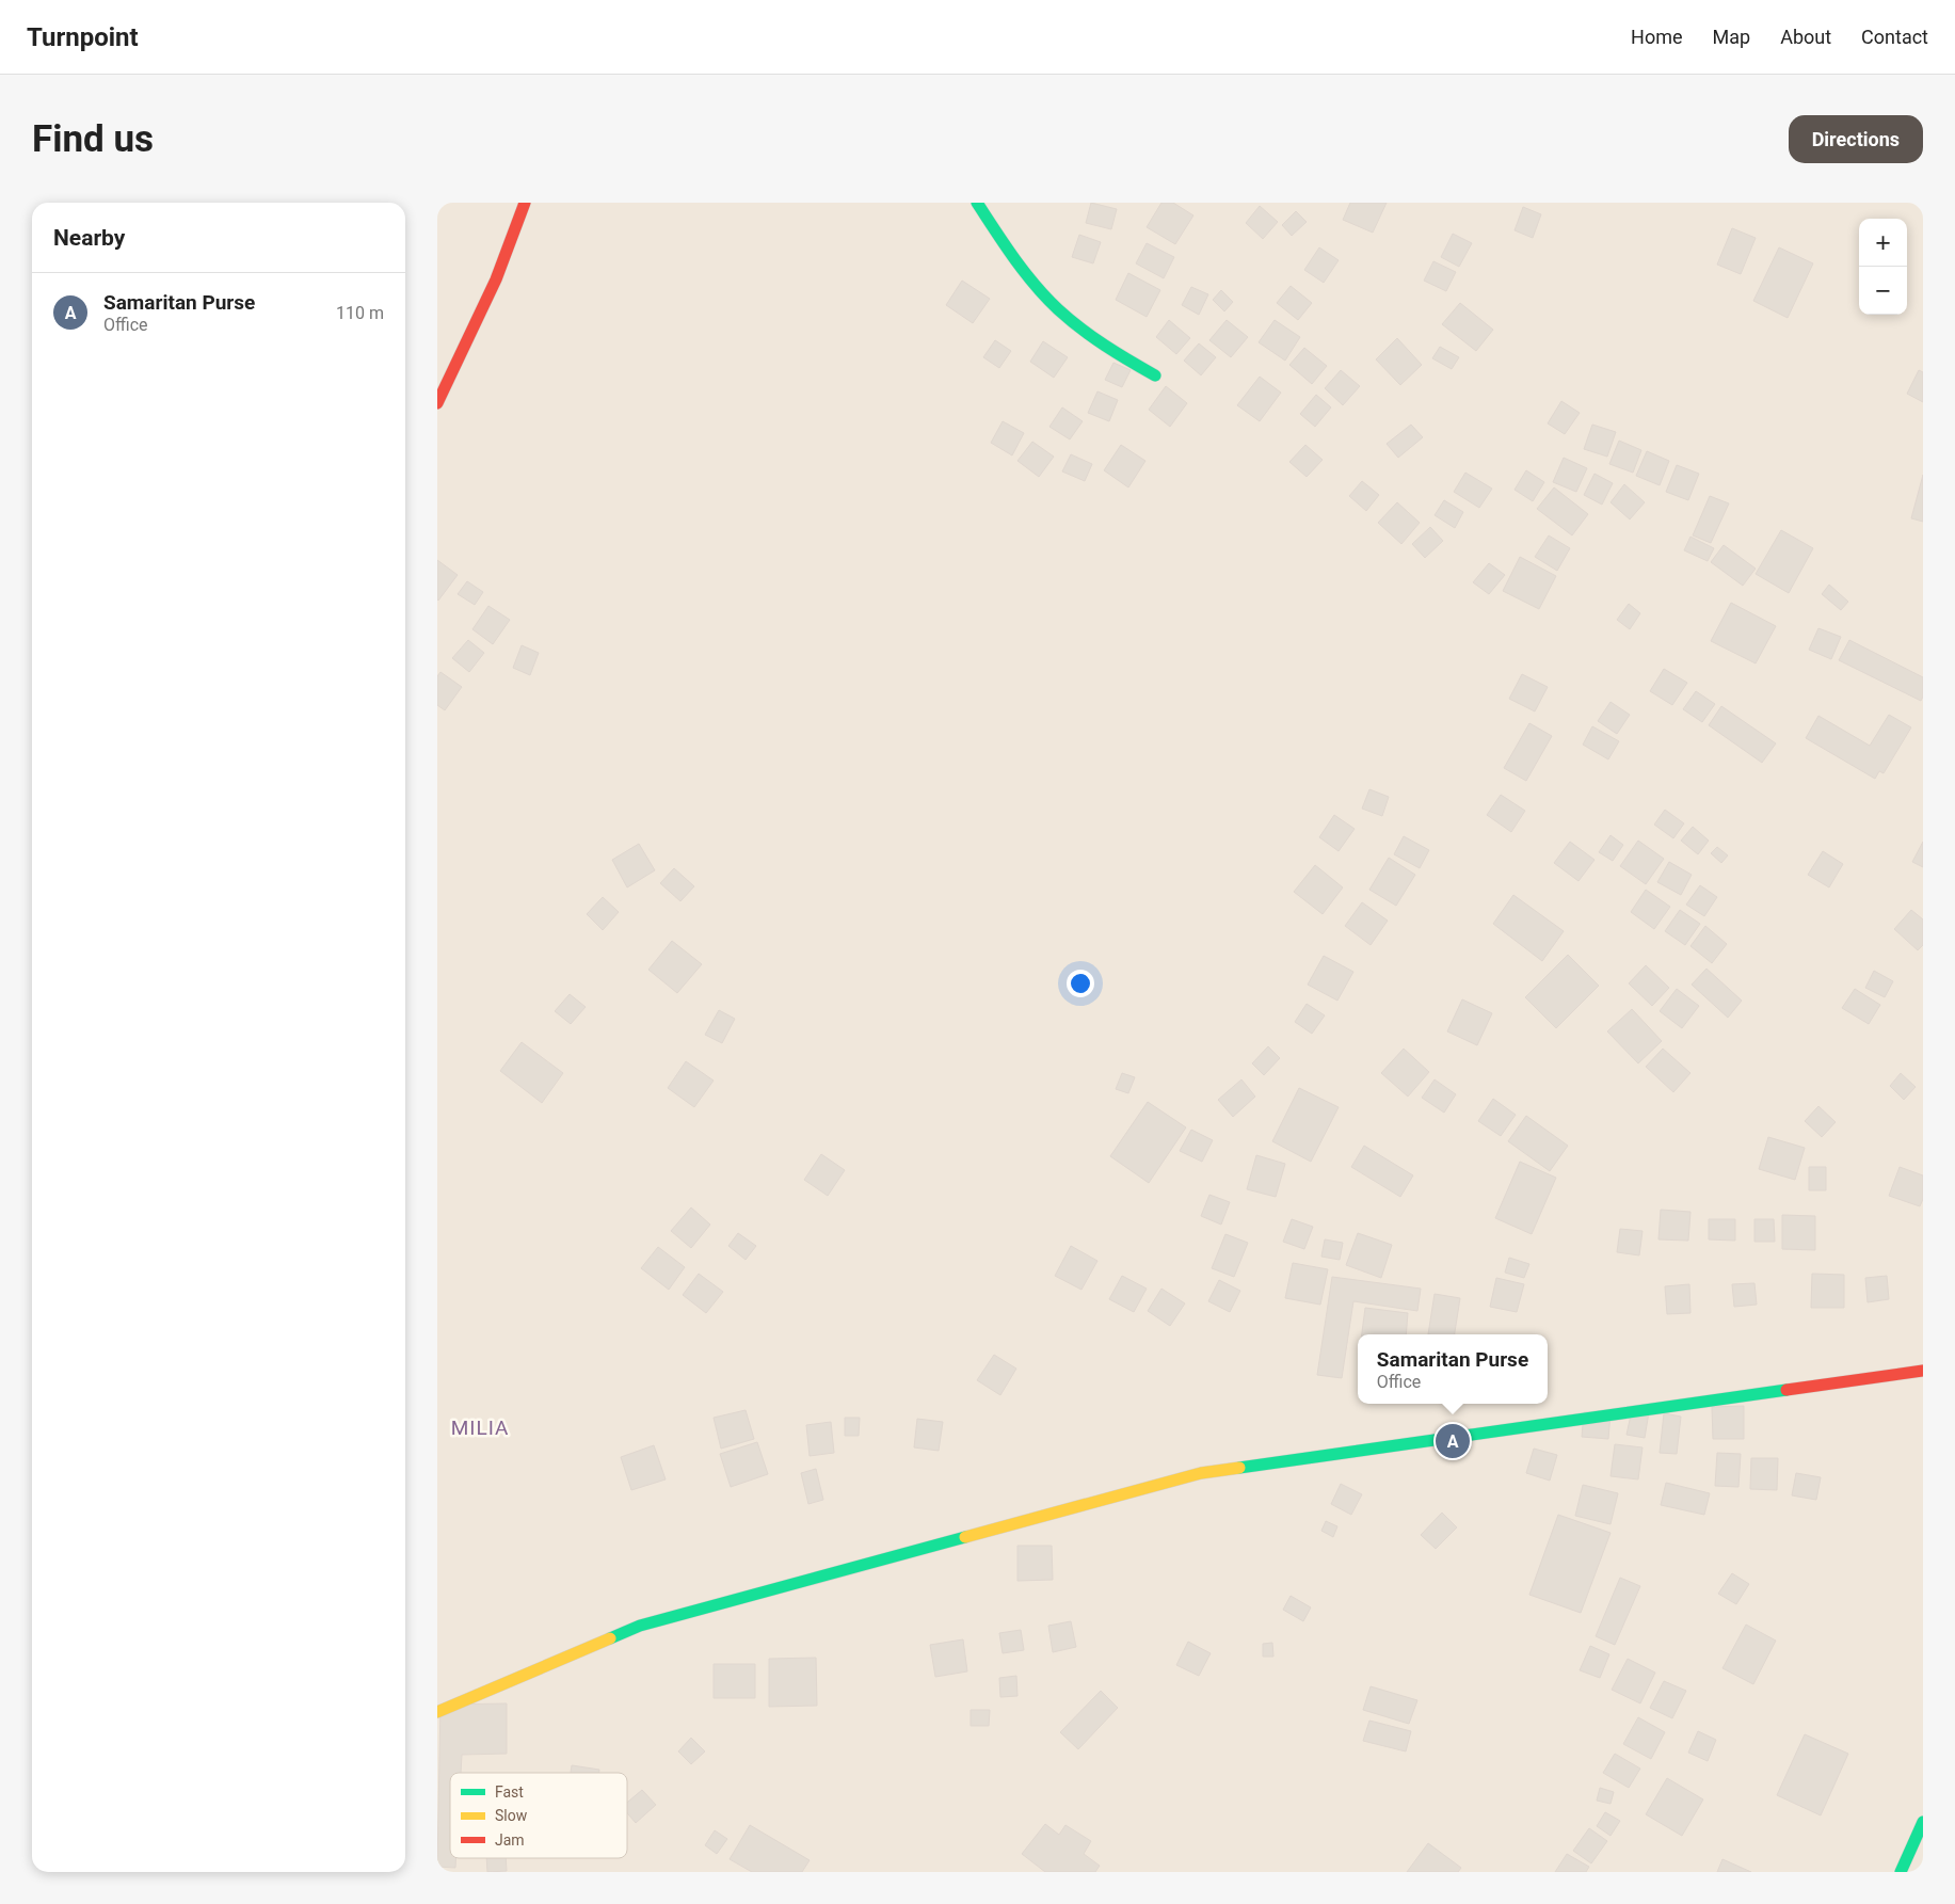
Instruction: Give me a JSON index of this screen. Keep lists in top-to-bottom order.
{
  "districts": ["MILIA"],
  "legend": ["Fast", "Slow", "Jam"],
  "page": {
    "header": "Turnpoint",
    "nav": [
      "Home",
      "Map",
      "About",
      "Contact"
    ],
    "buttons": "Directions",
    "title": "Find us",
    "heading": "Nearby",
    "map_buttons": ["+", "−"],
    "list": [
      {
        "mark": "A",
        "name": "Samaritan Purse",
        "note": "Office",
        "value": "110 m"
      }
    ],
    "popup": ["Samaritan Purse", "Office"],
    "pins": "A"
  }
}
